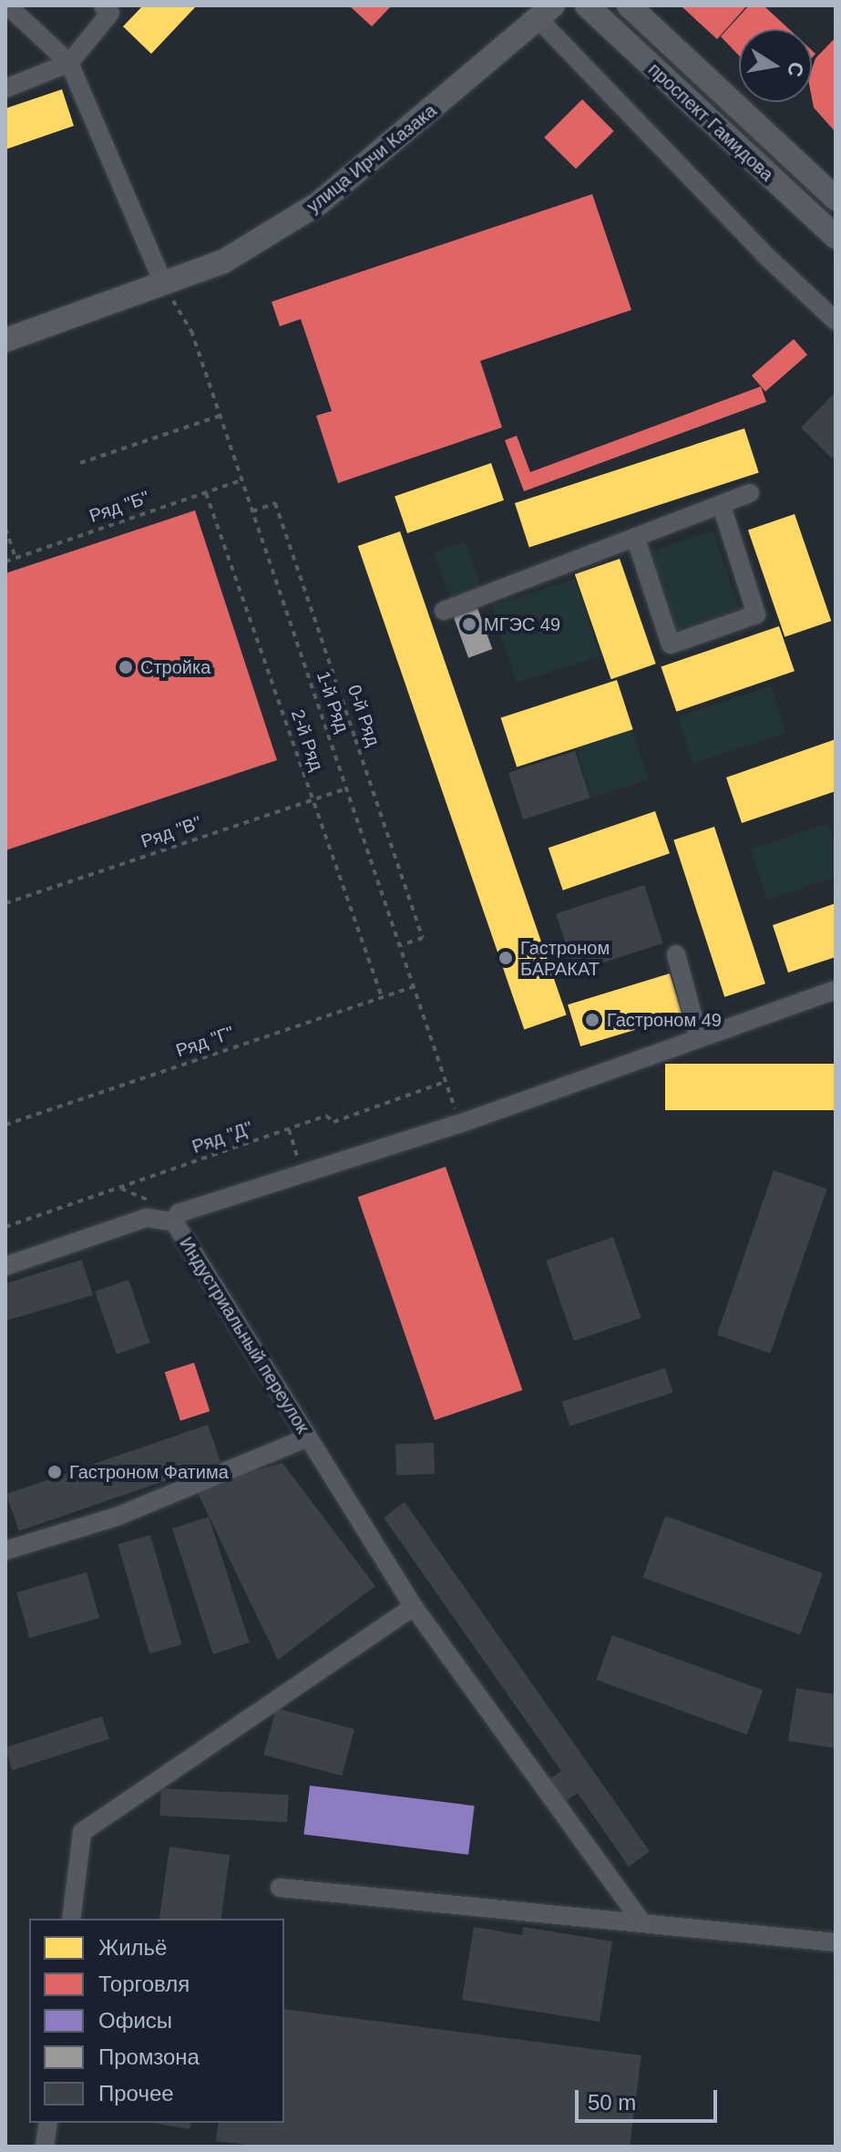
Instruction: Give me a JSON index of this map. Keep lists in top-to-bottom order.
{
  "streets": {
    "main road": ["проспект Гамидова", "улица Ирчи Казака"],
    "street": ["Индустриальный переулок"],
    "path": [
      "Ряд \"Б\"",
      "1-й Ряд",
      "0-й Ряд",
      "2-й Ряд",
      "Ряд \"В\"",
      "Ряд \"Г\"",
      "Ряд \"Д\""
    ]
  },
  "crossings": [
    ["улица Ирчи Казака", "1-й Ряд"],
    ["Ряд \"Б\"", "1-й Ряд"],
    ["Ряд \"Б\"", "2-й Ряд"],
    ["1-й Ряд", "0-й Ряд"],
    ["1-й Ряд", "Ряд \"В\""],
    ["1-й Ряд", "Ряд \"Г\""],
    ["1-й Ряд", "Ряд \"Д\""],
    ["1-й Ряд", "Индустриальный переулок"],
    ["2-й Ряд", "Ряд \"В\""],
    ["2-й Ряд", "Ряд \"Г\""]
  ],
  "places": [
    "МГЭС 49",
    "Стройка",
    "Гастроном БАРАКАТ",
    "Гастроном 49",
    "Гастроном Фатима"
  ],
  "legend": [
    "Жильё",
    "Торговля",
    "Офисы",
    "Промзона",
    "Прочее"
  ],
  "scale_bar": "50 m",
  "north": "right"
}
